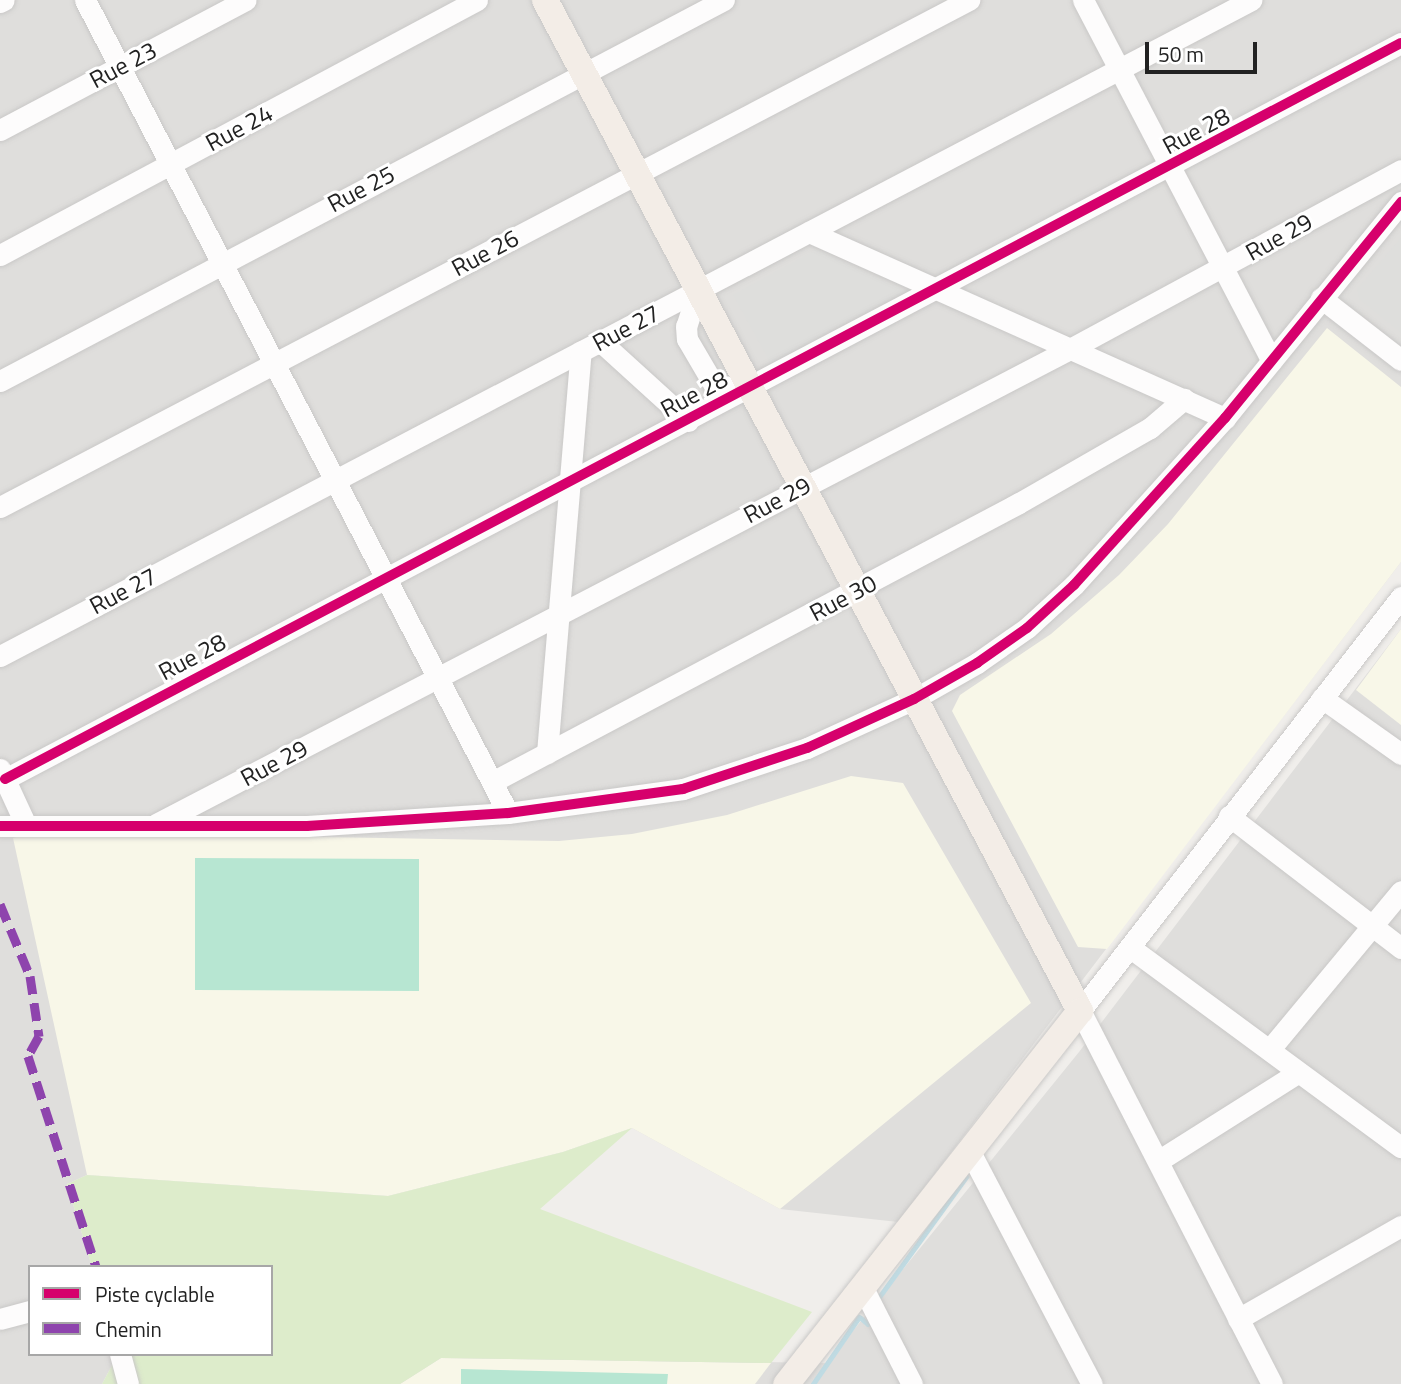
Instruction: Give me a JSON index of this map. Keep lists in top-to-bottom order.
{
  "streets": {
    "street": [
      "Rue 23",
      "Rue 24",
      "Rue 28",
      "Rue 25",
      "Rue 29",
      "Rue 26",
      "Rue 27",
      "Rue 30"
    ]
  },
  "legend": ["Piste cyclable", "Chemin"],
  "scale_bar": "50 m"
}
